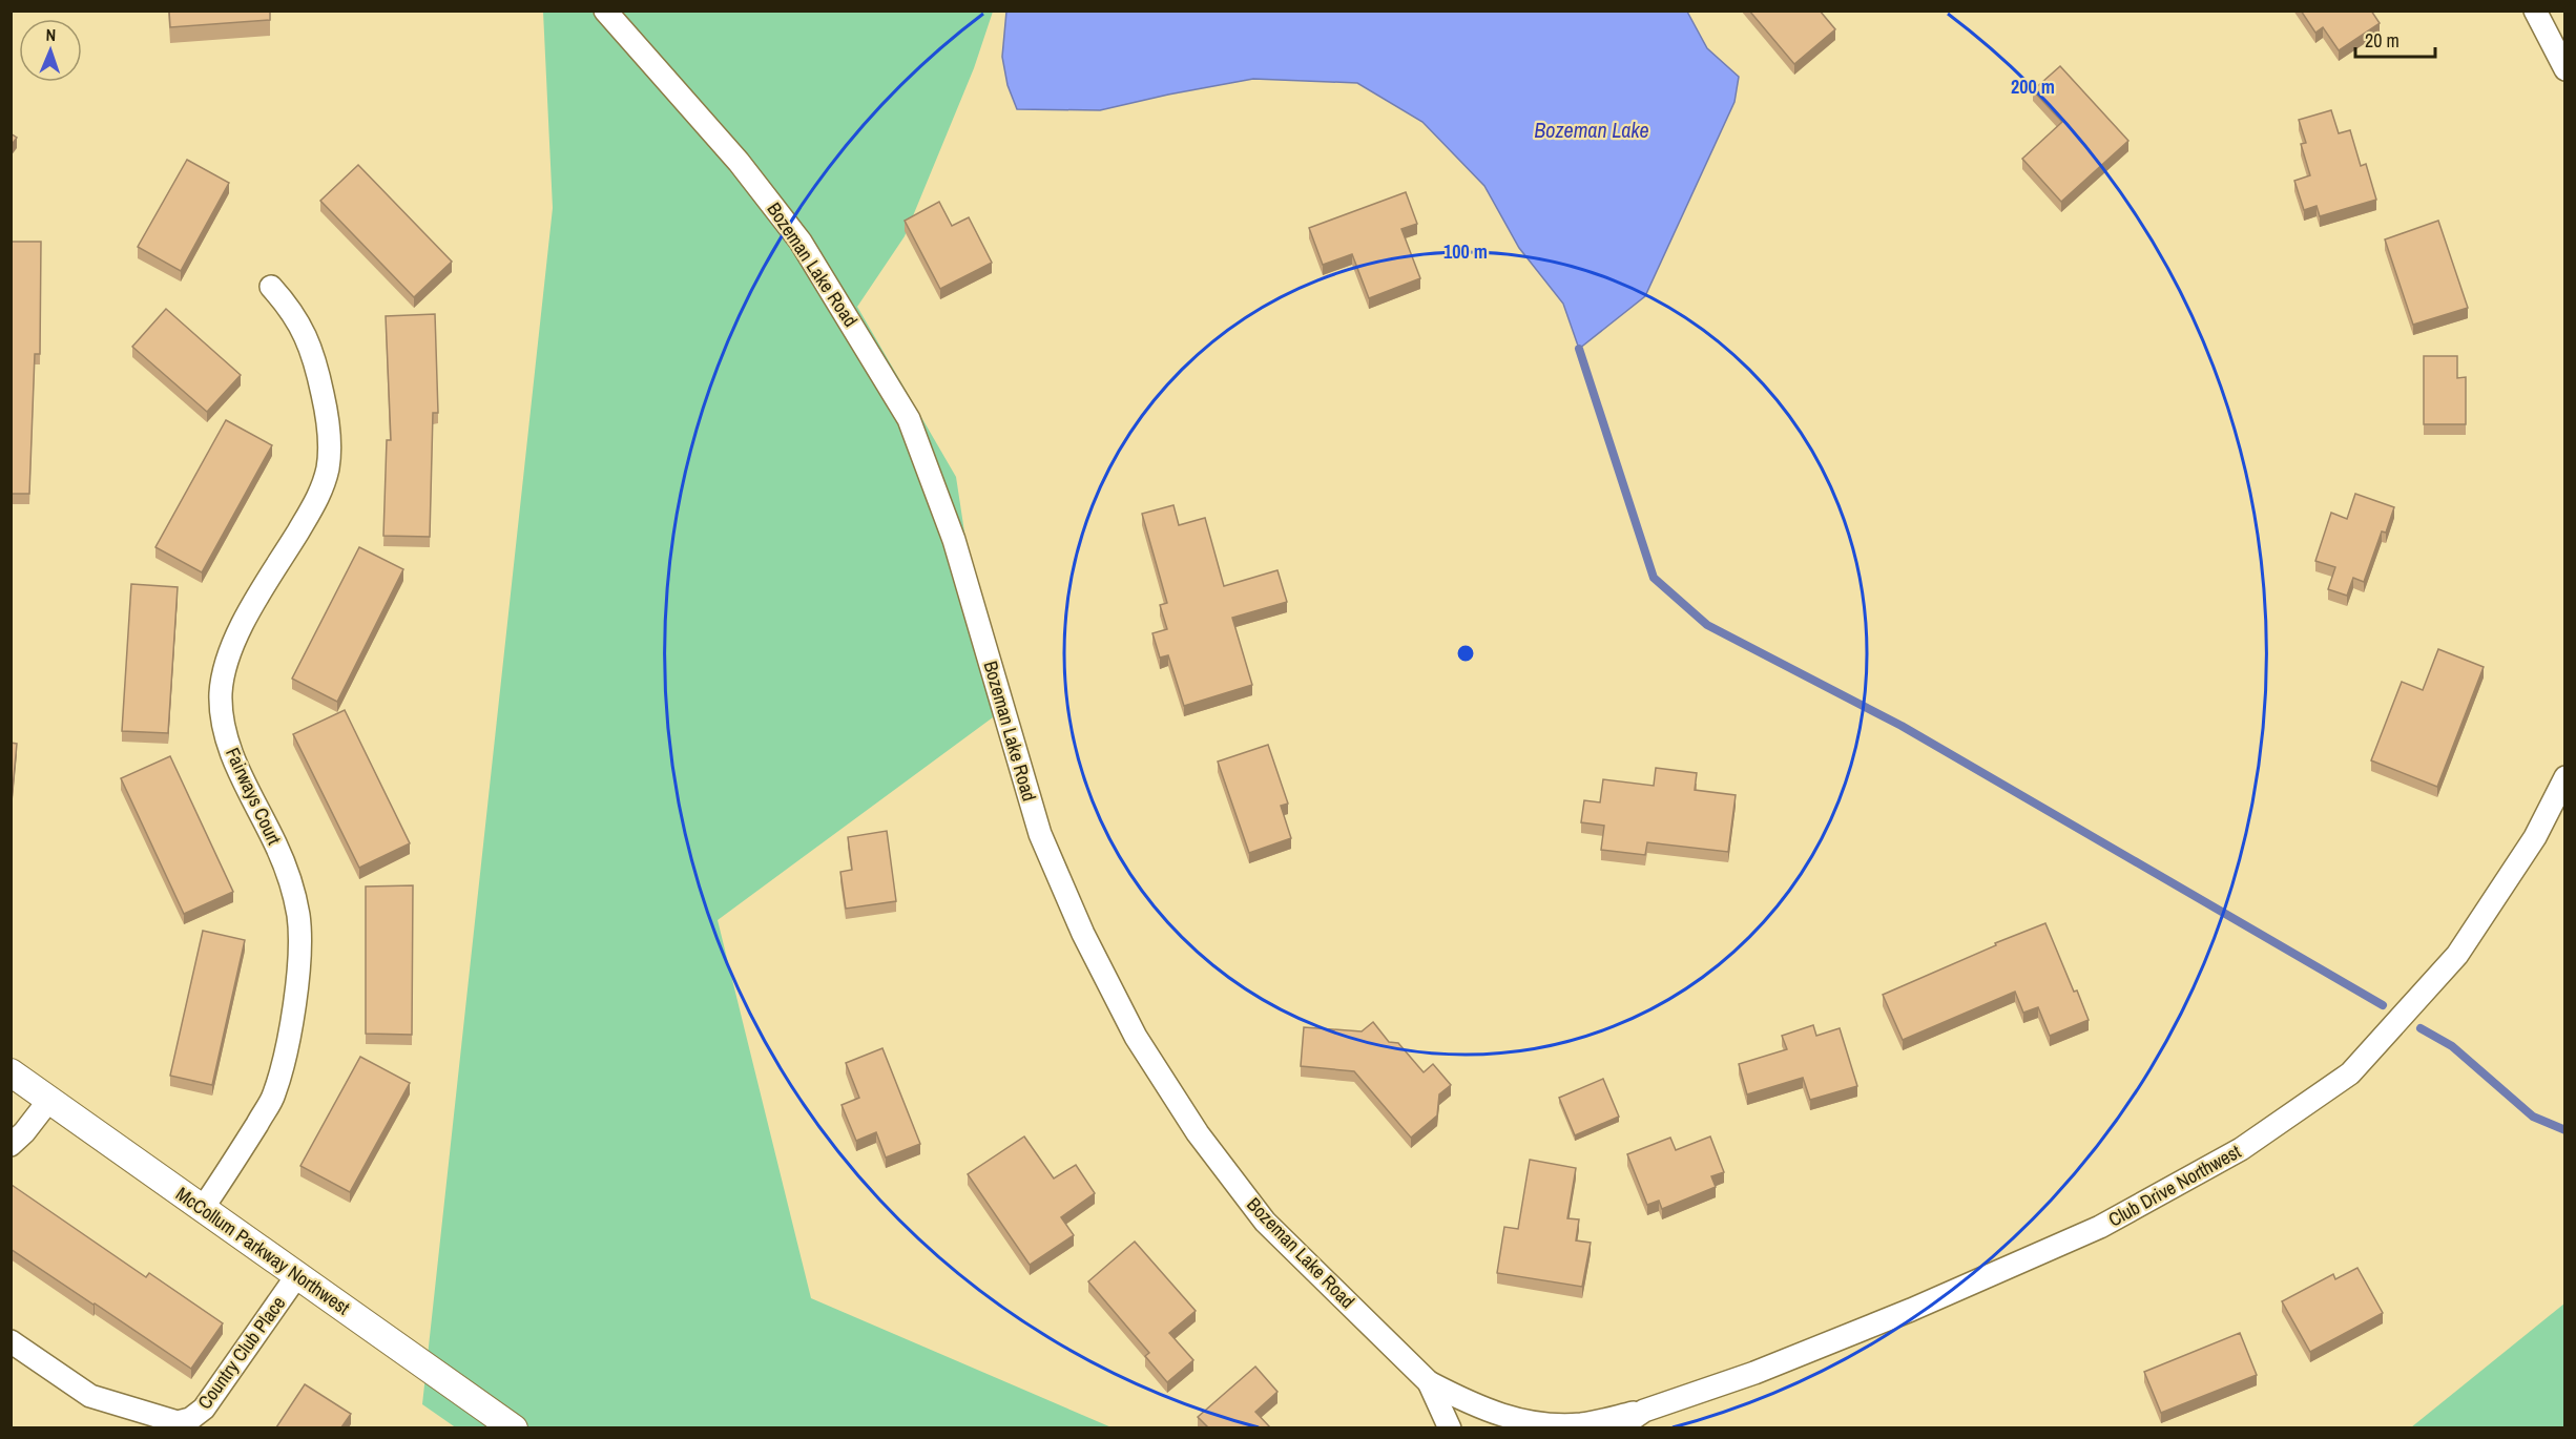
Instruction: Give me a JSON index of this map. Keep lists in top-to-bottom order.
{
  "streets": {
    "street": [
      "Bozeman Lake Road",
      "Fairways Court",
      "Club Drive Northwest",
      "McCollum Parkway Northwest",
      "Country Club Place"
    ]
  },
  "crossings": [
    ["Bozeman Lake Road", "Club Drive Northwest"],
    ["Fairways Court", "McCollum Parkway Northwest"],
    ["McCollum Parkway Northwest", "Country Club Place"]
  ],
  "water": ["Bozeman Lake"],
  "scale_bar": "20 m",
  "north": "top",
  "rings": ["200 m", "100 m"]
}
